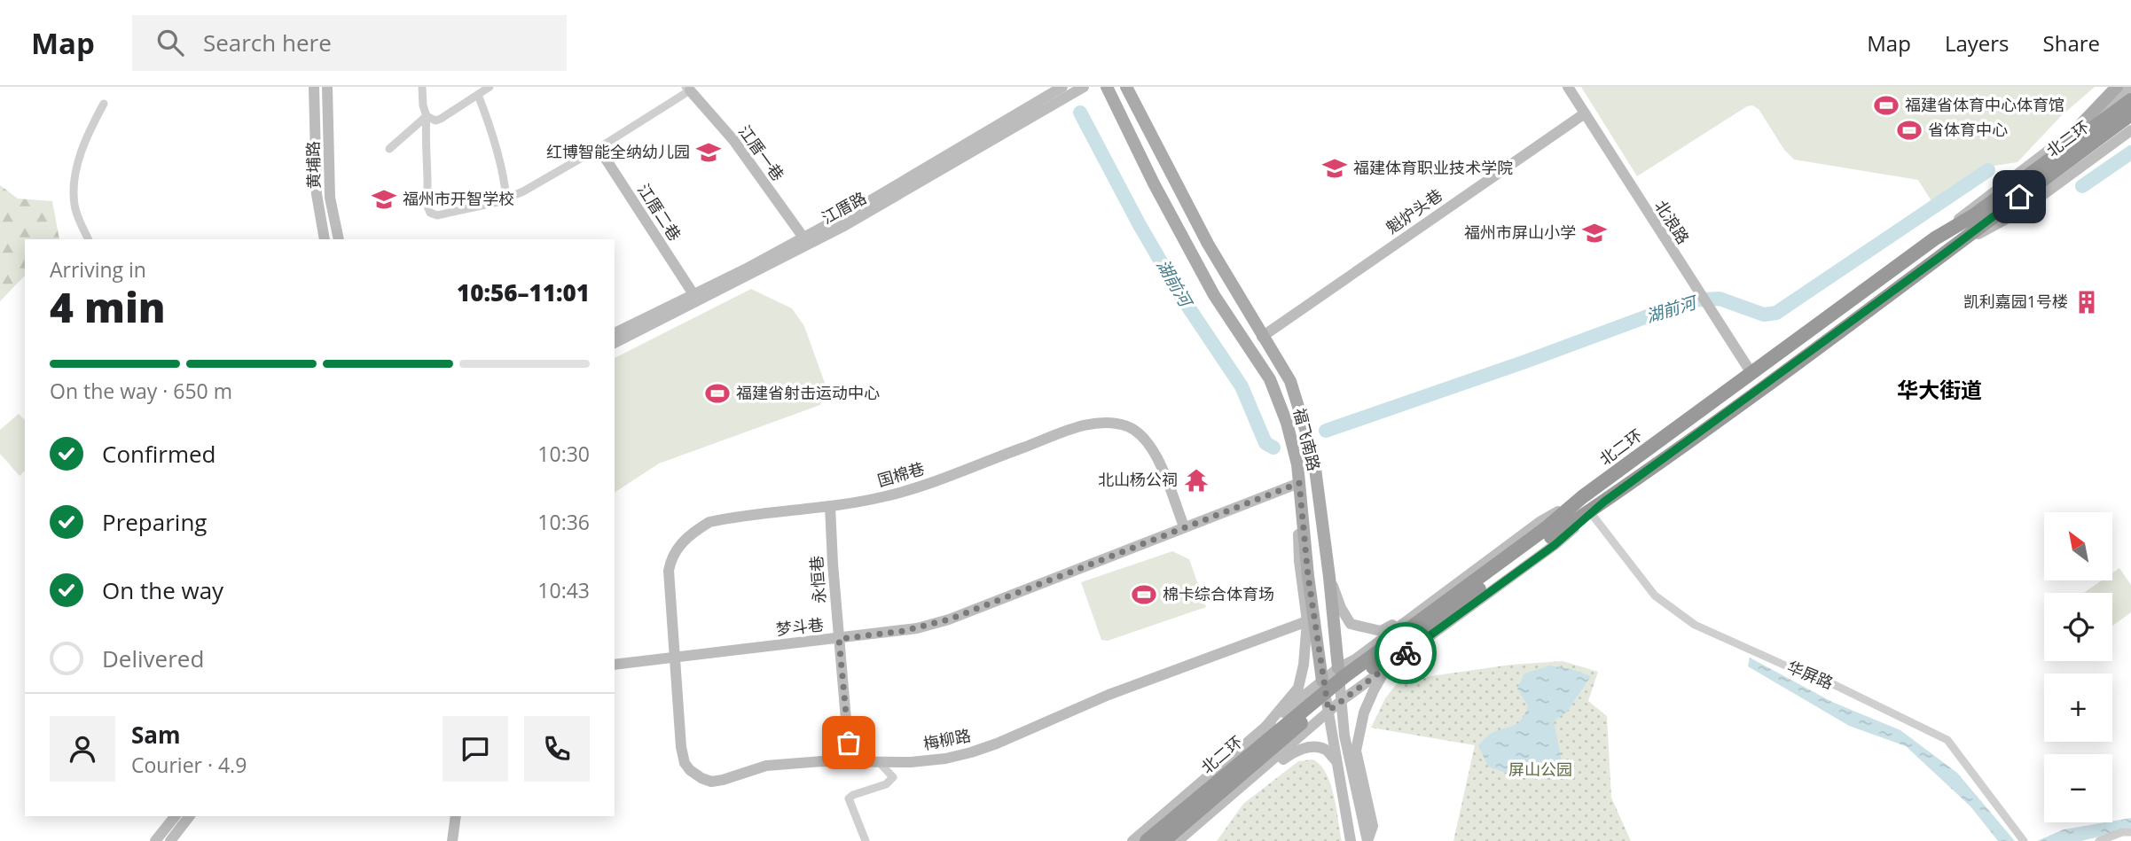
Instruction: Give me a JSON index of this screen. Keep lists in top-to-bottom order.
{
  "streets": {
    "highway": ["北二环"],
    "main road": [
      "江厝一巷",
      "黄埔路",
      "江厝路",
      "魁炉头巷",
      "江厝二巷",
      "北浪路",
      "福飞南路",
      "国棉巷",
      "永恒巷",
      "梦斗巷",
      "梅柳路"
    ],
    "street": ["华屏路"]
  },
  "crossings": [
    ["北二环", "北浪路"],
    ["江厝一巷", "江厝路"],
    ["江厝路", "江厝二巷"],
    ["魁炉头巷", "北浪路"],
    ["魁炉头巷", "福飞南路"],
    ["福飞南路", "梦斗巷"],
    ["国棉巷", "永恒巷"],
    ["国棉巷", "梦斗巷"],
    ["国棉巷", "梅柳路"],
    ["永恒巷", "梦斗巷"],
    ["永恒巷", "梅柳路"],
    ["梦斗巷", "梅柳路"]
  ],
  "districts": ["华大街道"],
  "water": ["湖前河"],
  "parks": ["屏山公园"],
  "places": {
    "sports": [
      "福建省体育中心体育馆",
      "省体育中心",
      "福建省射击运动中心",
      "棉卡综合体育场"
    ],
    "school or university": [
      "红博智能全纳幼儿园",
      "福建体育职业技术学院",
      "福州市开智学校",
      "福州市屏山小学"
    ],
    "building": ["凯利嘉园1号楼"],
    "temple": ["北山杨公祠"]
  },
  "north": "top left",
  "page": {
    "header": "Map",
    "search": "Search here",
    "nav": ["Map", "Layers", "Share"],
    "heading": ["4 min", "Arriving in", "10:56–11:01"],
    "panel": ["Sam", "Courier · 4.9"],
    "bar": "On the way · 650 m",
    "list": [
      ["Confirmed", "10:30"],
      ["Preparing", "10:36"],
      ["On the way", "10:43"],
      "Delivered"
    ],
    "map_buttons": ["+", "−"]
  }
}
